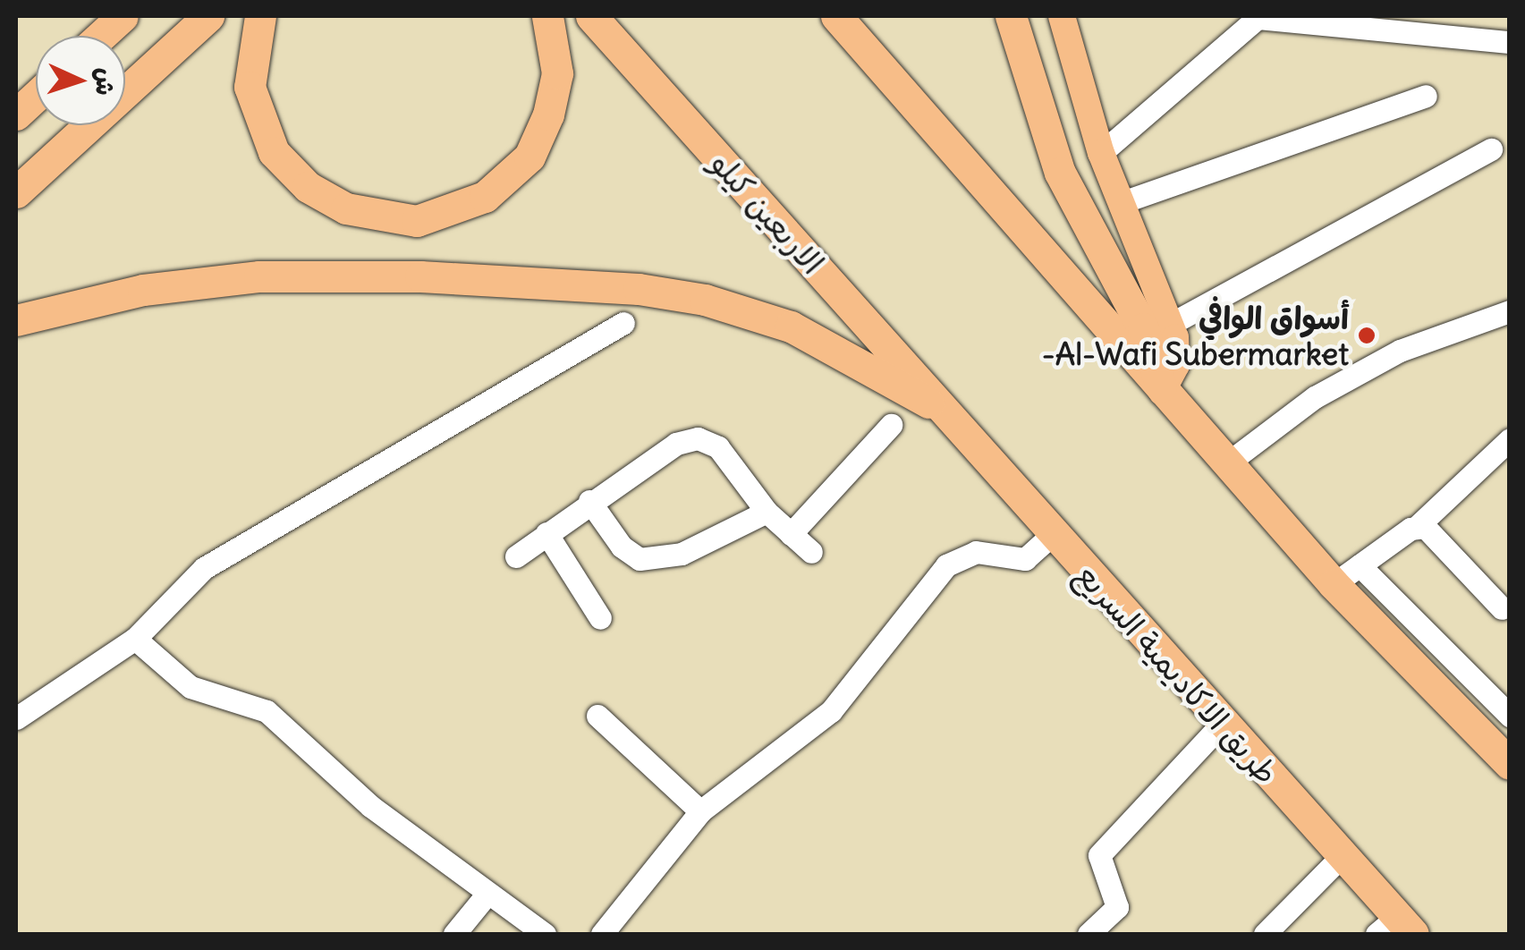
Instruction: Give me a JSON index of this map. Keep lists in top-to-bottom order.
{
  "streets": {
    "highway": ["الاربعين كيلو", "طريق الاكاديمية السريع"]
  },
  "crossings": [
    ["الاربعين كيلو", "طريق الاكاديمية السريع"]
  ],
  "places": ["أسواق الوافي -Al-Wafi Subermarket"],
  "north": "right"
}
